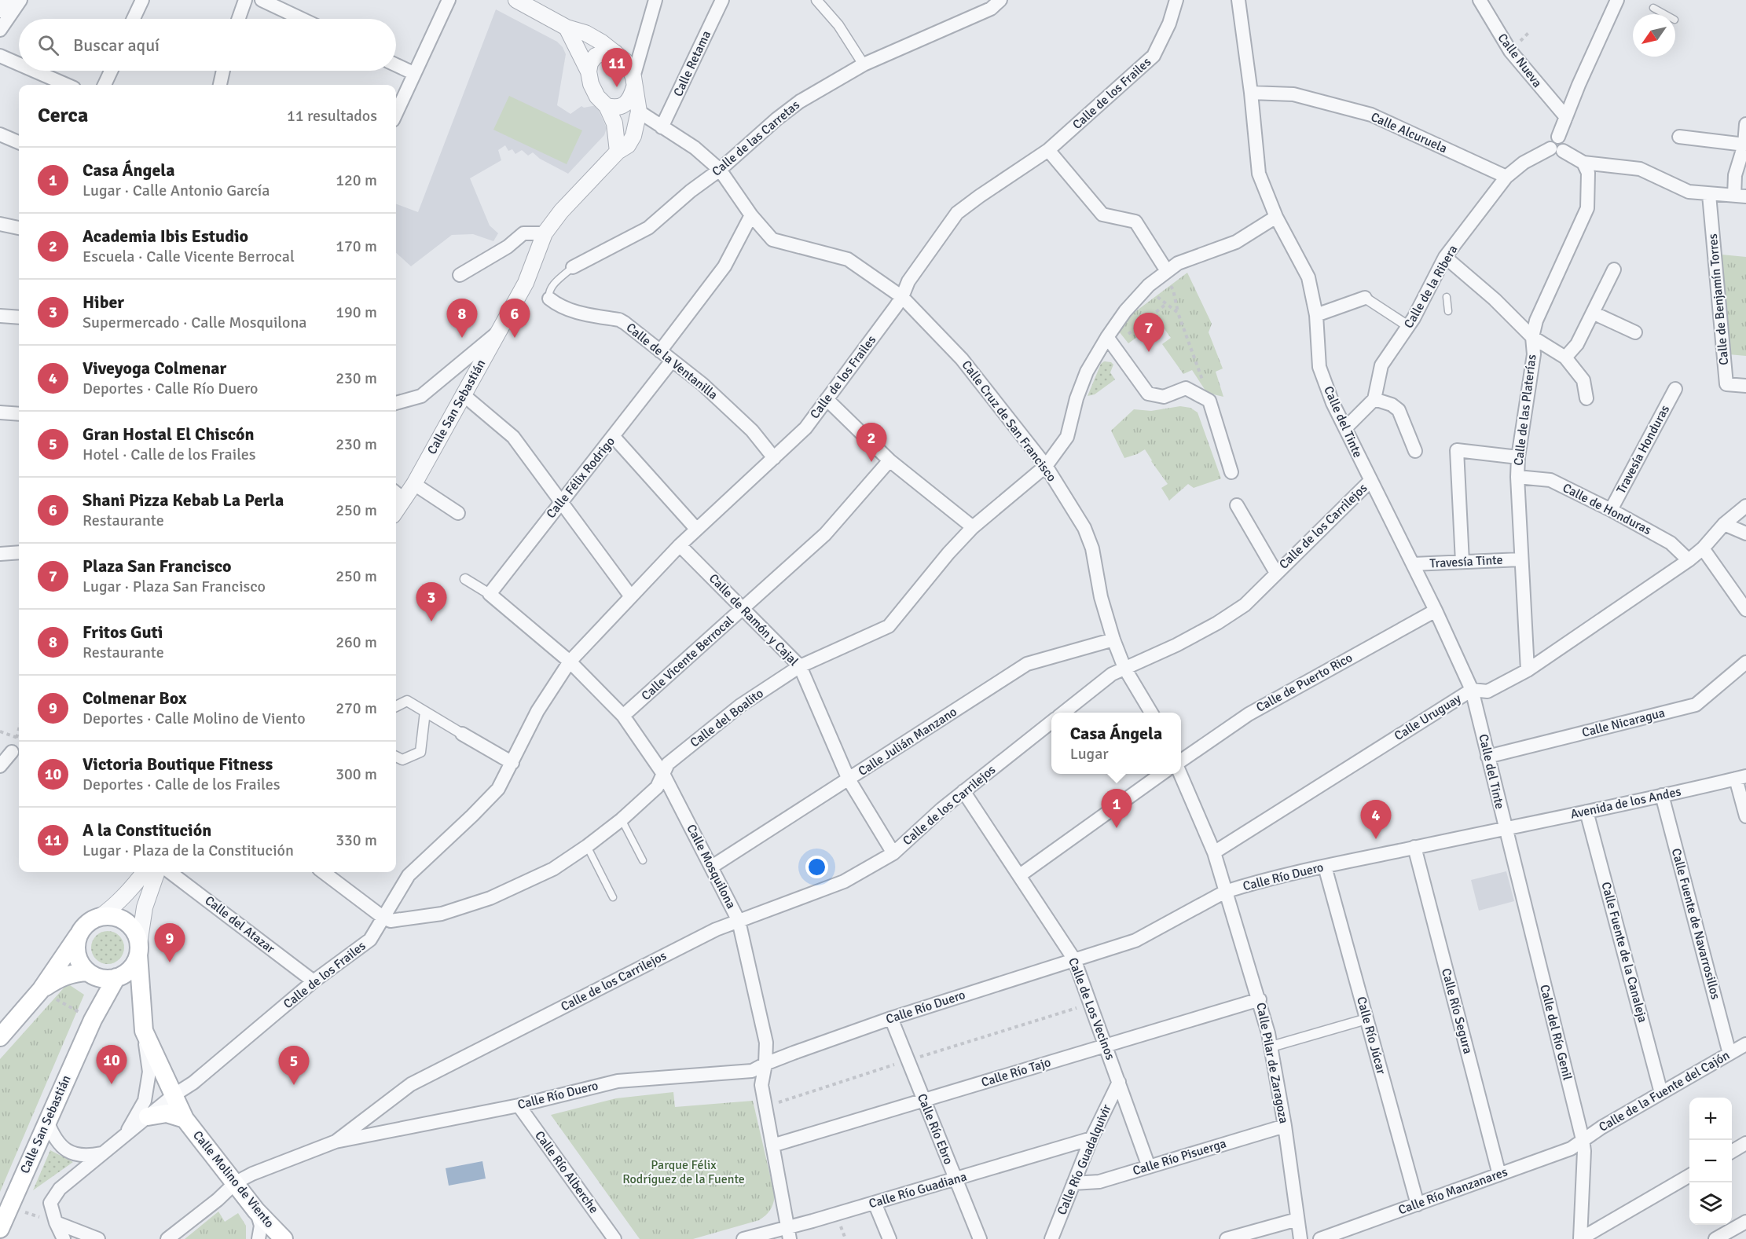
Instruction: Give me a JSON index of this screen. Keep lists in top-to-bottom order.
{
  "streets": {
    "main road": ["Calle San Sebastián", "Calle Molino de Viento"],
    "street": [
      "Calle Nueva",
      "Calle Retama",
      "Calle de los Frailes",
      "Calle Alcuruela",
      "Calle de las Carretas",
      "Calle de la Ribera",
      "Calle de Benjamín Torres",
      "Calle de la Ventanilla",
      "Calle de las Platerías",
      "Calle Cruz de San Francisco",
      "Calle del Tinte",
      "Travesía Honduras",
      "Calle Félix Rodrigo",
      "Calle de Honduras",
      "Calle de los Carrilejos",
      "Travesía Tinte",
      "Calle de Ramón y Cajal",
      "Calle Vicente Berrocal",
      "Calle de Puerto Rico",
      "Calle Uruguay",
      "Calle del Boalito",
      "Calle Nicaragua",
      "Calle Julián Manzano",
      "Avenida de los Andes",
      "Calle Mosquilona",
      "Calle Río Duero",
      "Calle Fuente de Navarrosillos",
      "Calle del Atazar",
      "Calle Fuente de la Canaleja",
      "Calle de Los Vecinos",
      "Calle Río Segura",
      "Calle del Río Genil",
      "Calle Río Júcar",
      "Calle Pilar de Zaragoza",
      "Calle Río Tajo",
      "Calle de la Fuente del Cajón",
      "Calle Río Ebro",
      "Calle Río Pisuerga",
      "Calle Río Guadalquivir",
      "Calle Río Alberche",
      "Calle Río Guadiana",
      "Calle Río Manzanares"
    ]
  },
  "crossings": [
    ["Calle Retama", "Calle Cruz de San Francisco"],
    ["Calle de los Frailes", "Calle de la Ventanilla"],
    ["Calle de los Frailes", "Calle Cruz de San Francisco"],
    ["Calle de los Frailes", "Calle de Ramón y Cajal"],
    ["Calle de los Frailes", "Calle del Boalito"],
    ["Calle de los Frailes", "Calle Mosquilona"],
    ["Calle de los Frailes", "Calle del Atazar"],
    ["Calle de los Frailes", "Calle Molino de Viento"],
    ["Calle Alcuruela", "Calle de la Ribera"],
    ["Calle Alcuruela", "Calle del Tinte"],
    ["Calle de las Carretas", "Calle Cruz de San Francisco"],
    ["Calle de la Ventanilla", "Calle Félix Rodrigo"],
    ["Calle San Sebastián", "Calle Cruz de San Francisco"],
    ["Calle San Sebastián", "Calle Molino de Viento"],
    ["Calle de las Platerías", "Calle de Honduras"],
    ["Calle de las Platerías", "Travesía Tinte"],
    ["Calle de las Platerías", "Calle Uruguay"],
    ["Calle Cruz de San Francisco", "Calle de los Carrilejos"],
    ["Calle Cruz de San Francisco", "Calle del Boalito"],
    ["Calle Cruz de San Francisco", "Calle Julián Manzano"],
    ["Calle del Tinte", "Calle de los Carrilejos"],
    ["Calle del Tinte", "Travesía Tinte"],
    ["Calle del Tinte", "Calle de Puerto Rico"],
    ["Calle del Tinte", "Calle Uruguay"],
    ["Calle del Tinte", "Calle del Boalito"],
    ["Calle del Tinte", "Calle Nicaragua"],
    ["Calle del Tinte", "Avenida de los Andes"],
    ["Calle del Tinte", "Calle Río Duero"],
    ["Calle del Tinte", "Calle del Río Genil"],
    ["Travesía Honduras", "Calle de Honduras"],
    ["Calle Félix Rodrigo", "Calle Mosquilona"],
    ["Calle de Honduras", "Calle Uruguay"],
    ["Calle de los Carrilejos", "Calle de Ramón y Cajal"],
    ["Calle de los Carrilejos", "Calle Mosquilona"],
    ["Calle de los Carrilejos", "Calle Río Duero"],
    ["Calle de los Carrilejos", "Calle de Los Vecinos"],
    ["Calle de los Carrilejos", "Calle Molino de Viento"],
    ["Calle de Ramón y Cajal", "Calle Vicente Berrocal"],
    ["Calle de Ramón y Cajal", "Calle del Boalito"],
    ["Calle de Ramón y Cajal", "Calle Julián Manzano"],
    ["Calle Vicente Berrocal", "Calle Mosquilona"],
    ["Calle del Boalito", "Calle Mosquilona"],
    ["Calle Julián Manzano", "Calle Mosquilona"],
    ["Avenida de los Andes", "Calle Río Duero"],
    ["Avenida de los Andes", "Calle Fuente de Navarrosillos"],
    ["Avenida de los Andes", "Calle Fuente de la Canaleja"],
    ["Avenida de los Andes", "Calle del Río Genil"],
    ["Calle Mosquilona", "Calle Río Duero"],
    ["Calle Mosquilona", "Calle Río Tajo"],
    ["Calle Mosquilona", "Calle Río Guadiana"],
    ["Calle Río Duero", "Calle de Los Vecinos"],
    ["Calle Río Duero", "Calle Río Segura"],
    ["Calle Río Duero", "Calle del Río Genil"],
    ["Calle Río Duero", "Calle Río Júcar"],
    ["Calle Río Duero", "Calle Pilar de Zaragoza"],
    ["Calle Río Duero", "Calle Río Ebro"],
    ["Calle Río Duero", "Calle Río Alberche"],
    ["Calle Fuente de Navarrosillos", "Calle de la Fuente del Cajón"],
    ["Calle Fuente de la Canaleja", "Calle de la Fuente del Cajón"],
    ["Calle de Los Vecinos", "Calle Río Tajo"],
    ["Calle de Los Vecinos", "Calle Río Pisuerga"],
    ["Calle de Los Vecinos", "Calle Río Guadalquivir"],
    ["Calle Río Segura", "Calle Río Manzanares"],
    ["Calle del Río Genil", "Calle de la Fuente del Cajón"],
    ["Calle del Río Genil", "Calle Río Manzanares"],
    ["Calle Río Júcar", "Calle Río Manzanares"],
    ["Calle Pilar de Zaragoza", "Calle Río Tajo"],
    ["Calle Pilar de Zaragoza", "Calle Río Pisuerga"],
    ["Calle Río Tajo", "Calle Río Ebro"],
    ["Calle de la Fuente del Cajón", "Calle Río Manzanares"],
    ["Calle Río Ebro", "Calle Río Guadiana"],
    ["Calle Río Pisuerga", "Calle Río Guadalquivir"],
    ["Calle Río Guadalquivir", "Calle Río Guadiana"]
  ],
  "parks": ["Parque Félix Rodríguez de la Fuente"],
  "north": "bottom left",
  "page": {
    "search": "Buscar aquí",
    "pins": [
      "11",
      "6",
      "8",
      "7",
      "2",
      "3",
      "1",
      "4",
      "9",
      "10",
      "5"
    ],
    "heading": ["Cerca", "11 resultados"],
    "list": [
      {
        "mark": "1",
        "name": "Casa Ángela",
        "note": "Lugar · Calle Antonio García",
        "value": "120 m"
      },
      {
        "mark": "2",
        "name": "Academia Ibis Estudio",
        "note": "Escuela · Calle Vicente Berrocal",
        "value": "170 m"
      },
      {
        "mark": "3",
        "name": "Hiber",
        "note": "Supermercado · Calle Mosquilona",
        "value": "190 m"
      },
      {
        "mark": "4",
        "name": "Viveyoga Colmenar",
        "note": "Deportes · Calle Río Duero",
        "value": "230 m"
      },
      {
        "mark": "5",
        "name": "Gran Hostal El Chiscón",
        "note": "Hotel · Calle de los Frailes",
        "value": "230 m"
      },
      {
        "mark": "6",
        "name": "Shani Pizza Kebab La Perla",
        "note": "Restaurante",
        "value": "250 m"
      },
      {
        "mark": "7",
        "name": "Plaza San Francisco",
        "note": "Lugar · Plaza San Francisco",
        "value": "250 m"
      },
      {
        "mark": "8",
        "name": "Fritos Guti",
        "note": "Restaurante",
        "value": "260 m"
      },
      {
        "mark": "9",
        "name": "Colmenar Box",
        "note": "Deportes · Calle Molino de Viento",
        "value": "270 m"
      },
      {
        "mark": "10",
        "name": "Victoria Boutique Fitness",
        "note": "Deportes · Calle de los Frailes",
        "value": "300 m"
      },
      {
        "mark": "11",
        "name": "A la Constitución",
        "note": "Lugar · Plaza de la Constitución",
        "value": "330 m"
      }
    ],
    "popup": ["Casa Ángela", "Lugar"],
    "map_buttons": ["+", "−"]
  }
}
